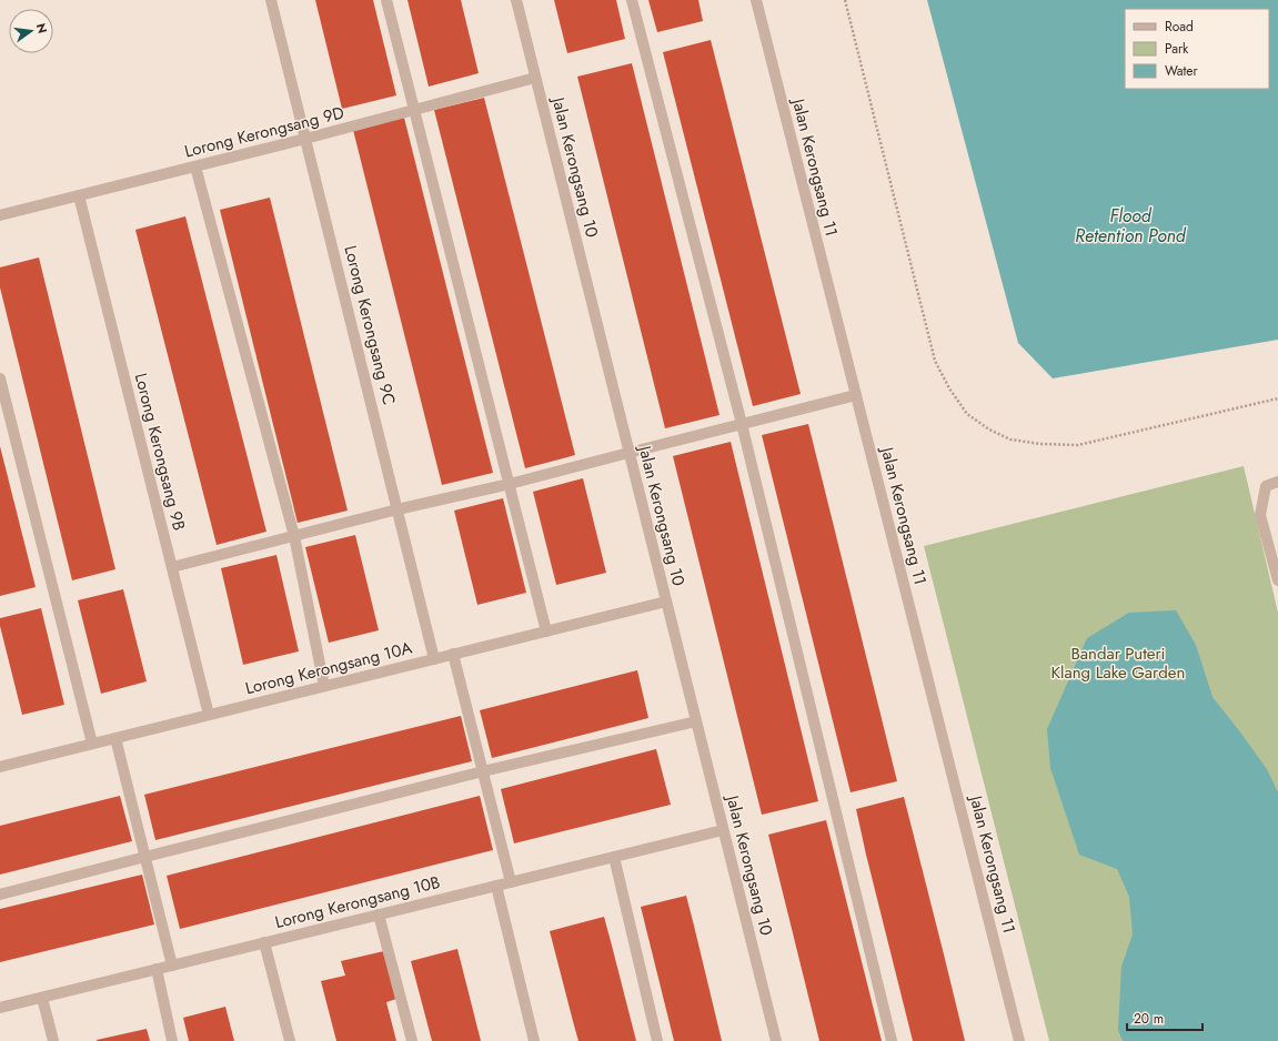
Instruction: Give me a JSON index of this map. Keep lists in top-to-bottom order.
{
  "streets": {
    "street": [
      "Lorong Kerongsang 9D",
      "Jalan Kerongsang 10",
      "Jalan Kerongsang 11",
      "Lorong Kerongsang 9C",
      "Lorong Kerongsang 9B",
      "Lorong Kerongsang 10A",
      "Lorong Kerongsang 10B"
    ]
  },
  "crossings": [
    ["Lorong Kerongsang 9D", "Jalan Kerongsang 10"],
    ["Lorong Kerongsang 9D", "Lorong Kerongsang 9C"],
    ["Lorong Kerongsang 9D", "Lorong Kerongsang 9B"],
    ["Jalan Kerongsang 10", "Lorong Kerongsang 10A"],
    ["Jalan Kerongsang 10", "Lorong Kerongsang 10B"],
    ["Lorong Kerongsang 9C", "Lorong Kerongsang 10A"],
    ["Lorong Kerongsang 9B", "Lorong Kerongsang 10A"]
  ],
  "water": ["Flood Retention Pond"],
  "parks": ["Bandar Puteri Klang Lake Garden"],
  "legend": ["Road", "Park", "Water"],
  "scale_bar": "20 m",
  "north": "right"
}
